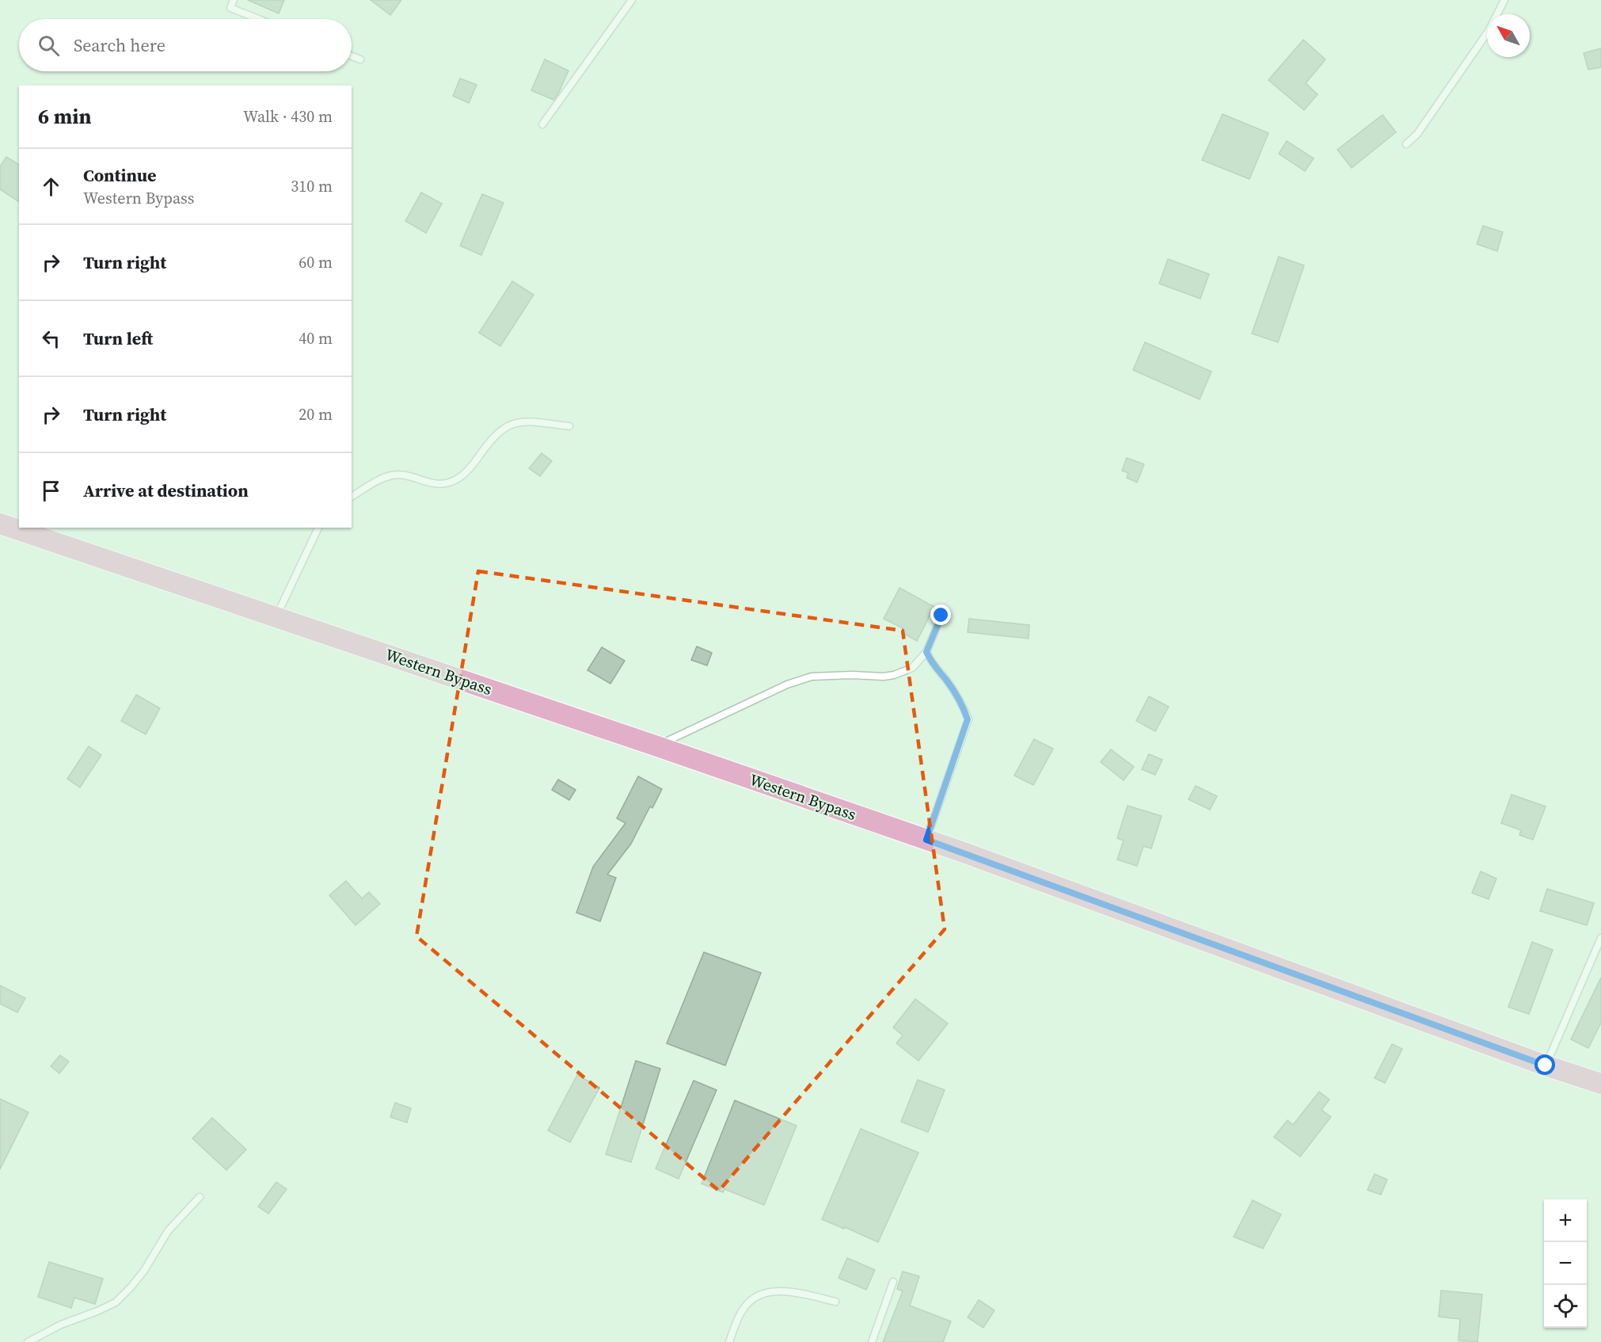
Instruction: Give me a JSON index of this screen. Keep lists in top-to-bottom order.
{
  "streets": {
    "main road": ["Western Bypass"]
  },
  "north": "top left",
  "page": {
    "search": "Search here",
    "heading": ["6 min", "Walk · 430 m"],
    "list": [
      ["Continue", "Western Bypass", "310 m"],
      ["Turn right", "60 m"],
      ["Turn left", "40 m"],
      ["Turn right", "20 m"],
      "Arrive at destination"
    ],
    "map_buttons": ["+", "−"]
  }
}
